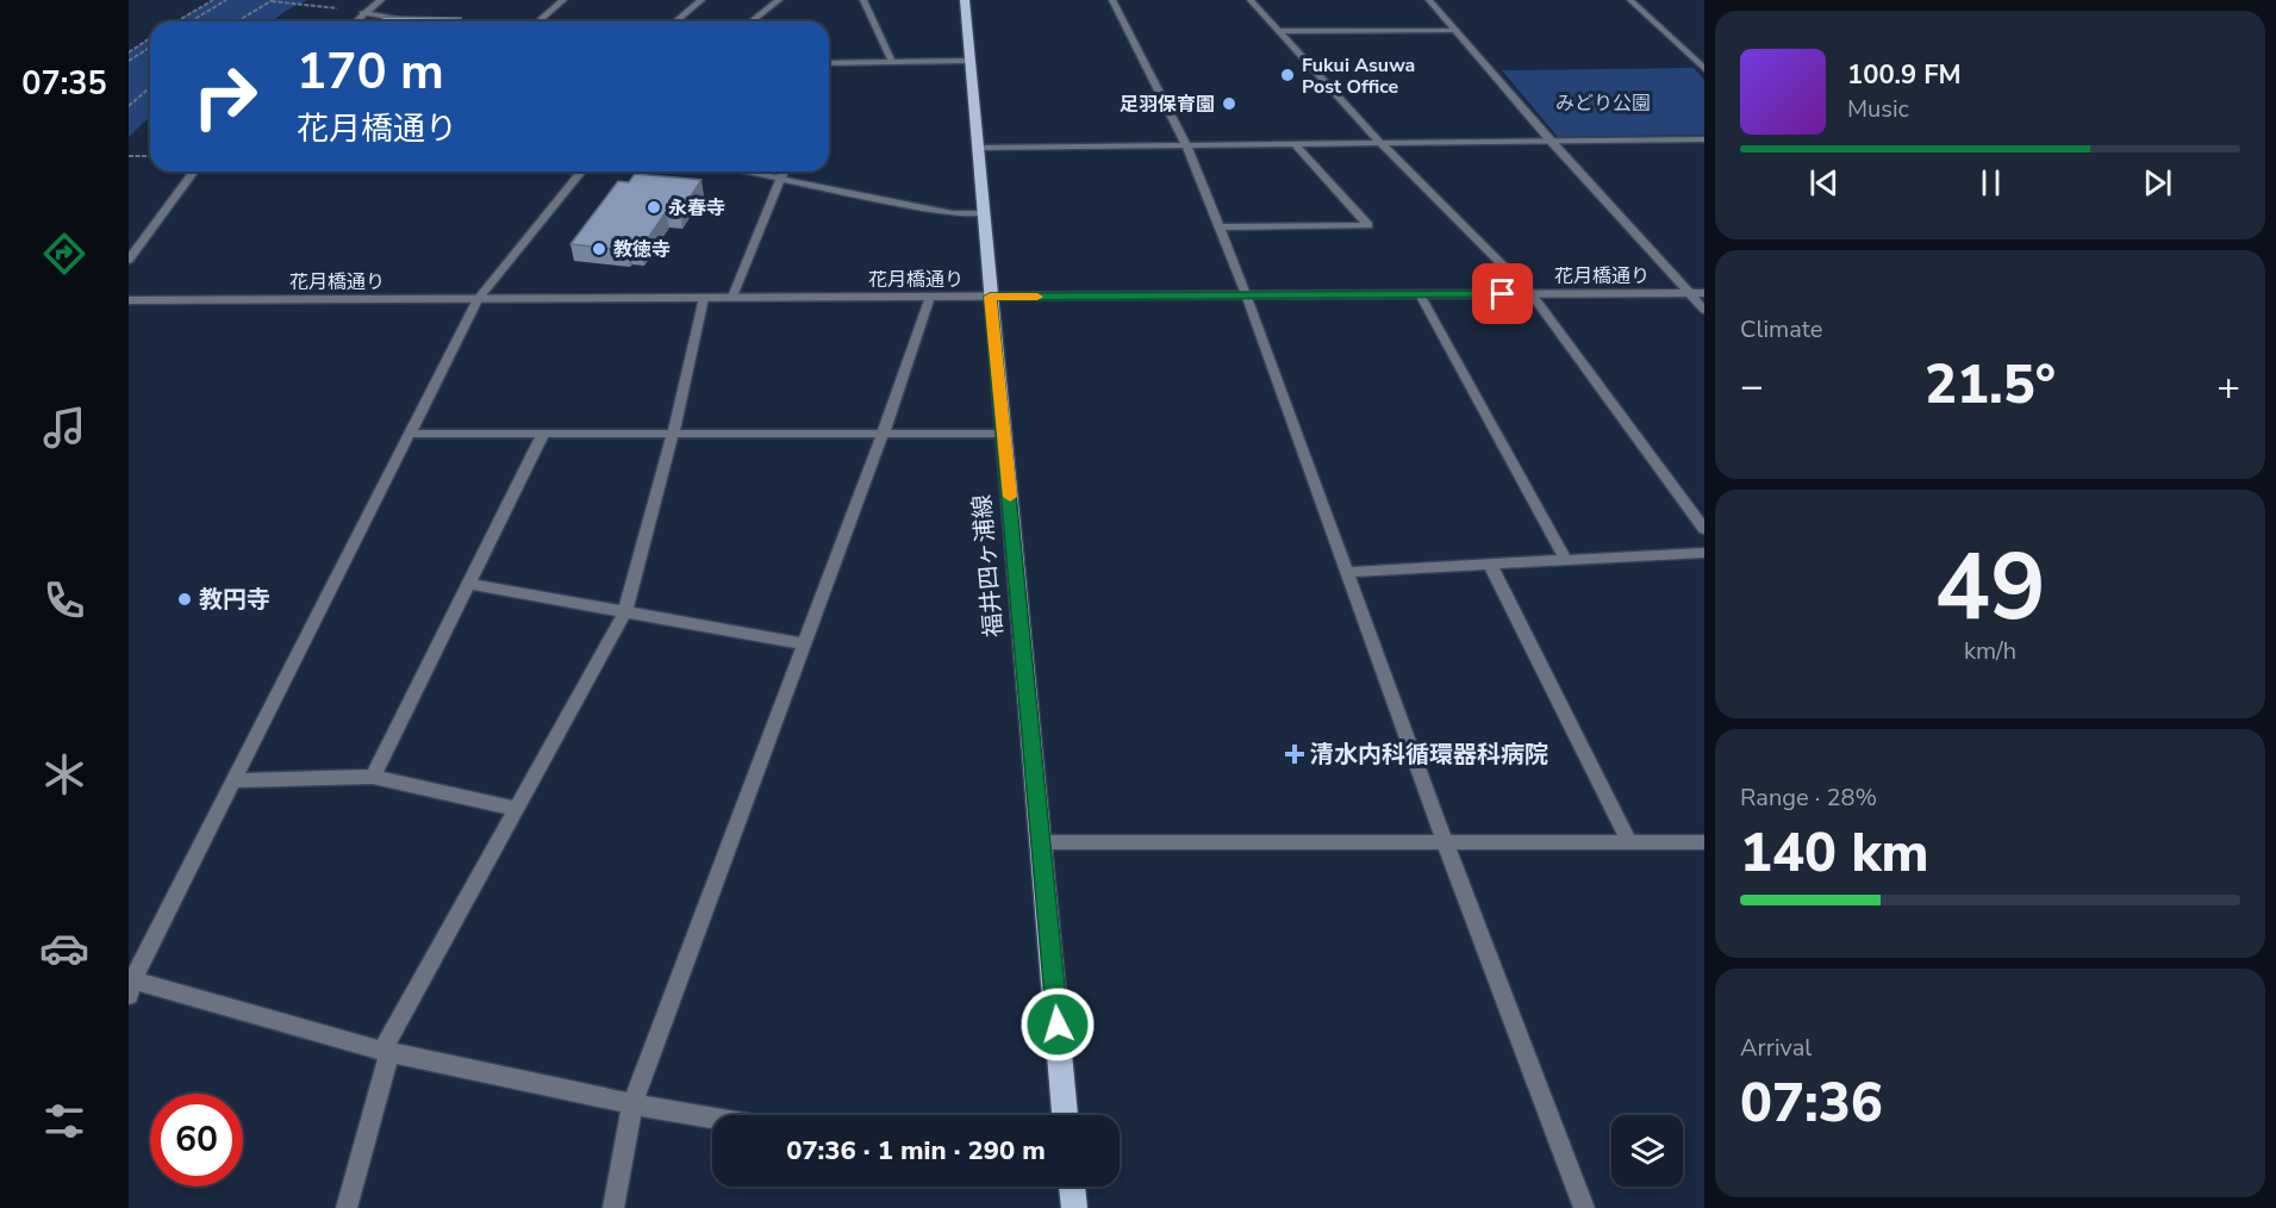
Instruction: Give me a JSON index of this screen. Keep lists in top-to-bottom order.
{
  "streets": {
    "main road": ["福井四ヶ浦線"],
    "street": ["花月橋通り"]
  },
  "crossings": [
    ["花月橋通り", "福井四ヶ浦線"]
  ],
  "parks": ["みどり公園"],
  "places": {
    "other": [
      "Fukui Asuwa Post Office",
      "足羽保育園",
      "永春寺",
      "教徳寺",
      "教円寺"
    ],
    "health": ["清水内科循環器科病院"]
  },
  "page": {
    "tabs": "07:35",
    "turn": ["170 m", "花月橋通り"],
    "song": ["100.9 FM", "Music"],
    "tile": [
      "Climate",
      ["49", "km/h"],
      ["Range · 28%", "140 km"],
      ["Arrival", "07:36"]
    ],
    "heat": ["−", "21.5°", "+"],
    "limit": "60",
    "trip": "07:36 · 1 min · 290 m"
  }
}
